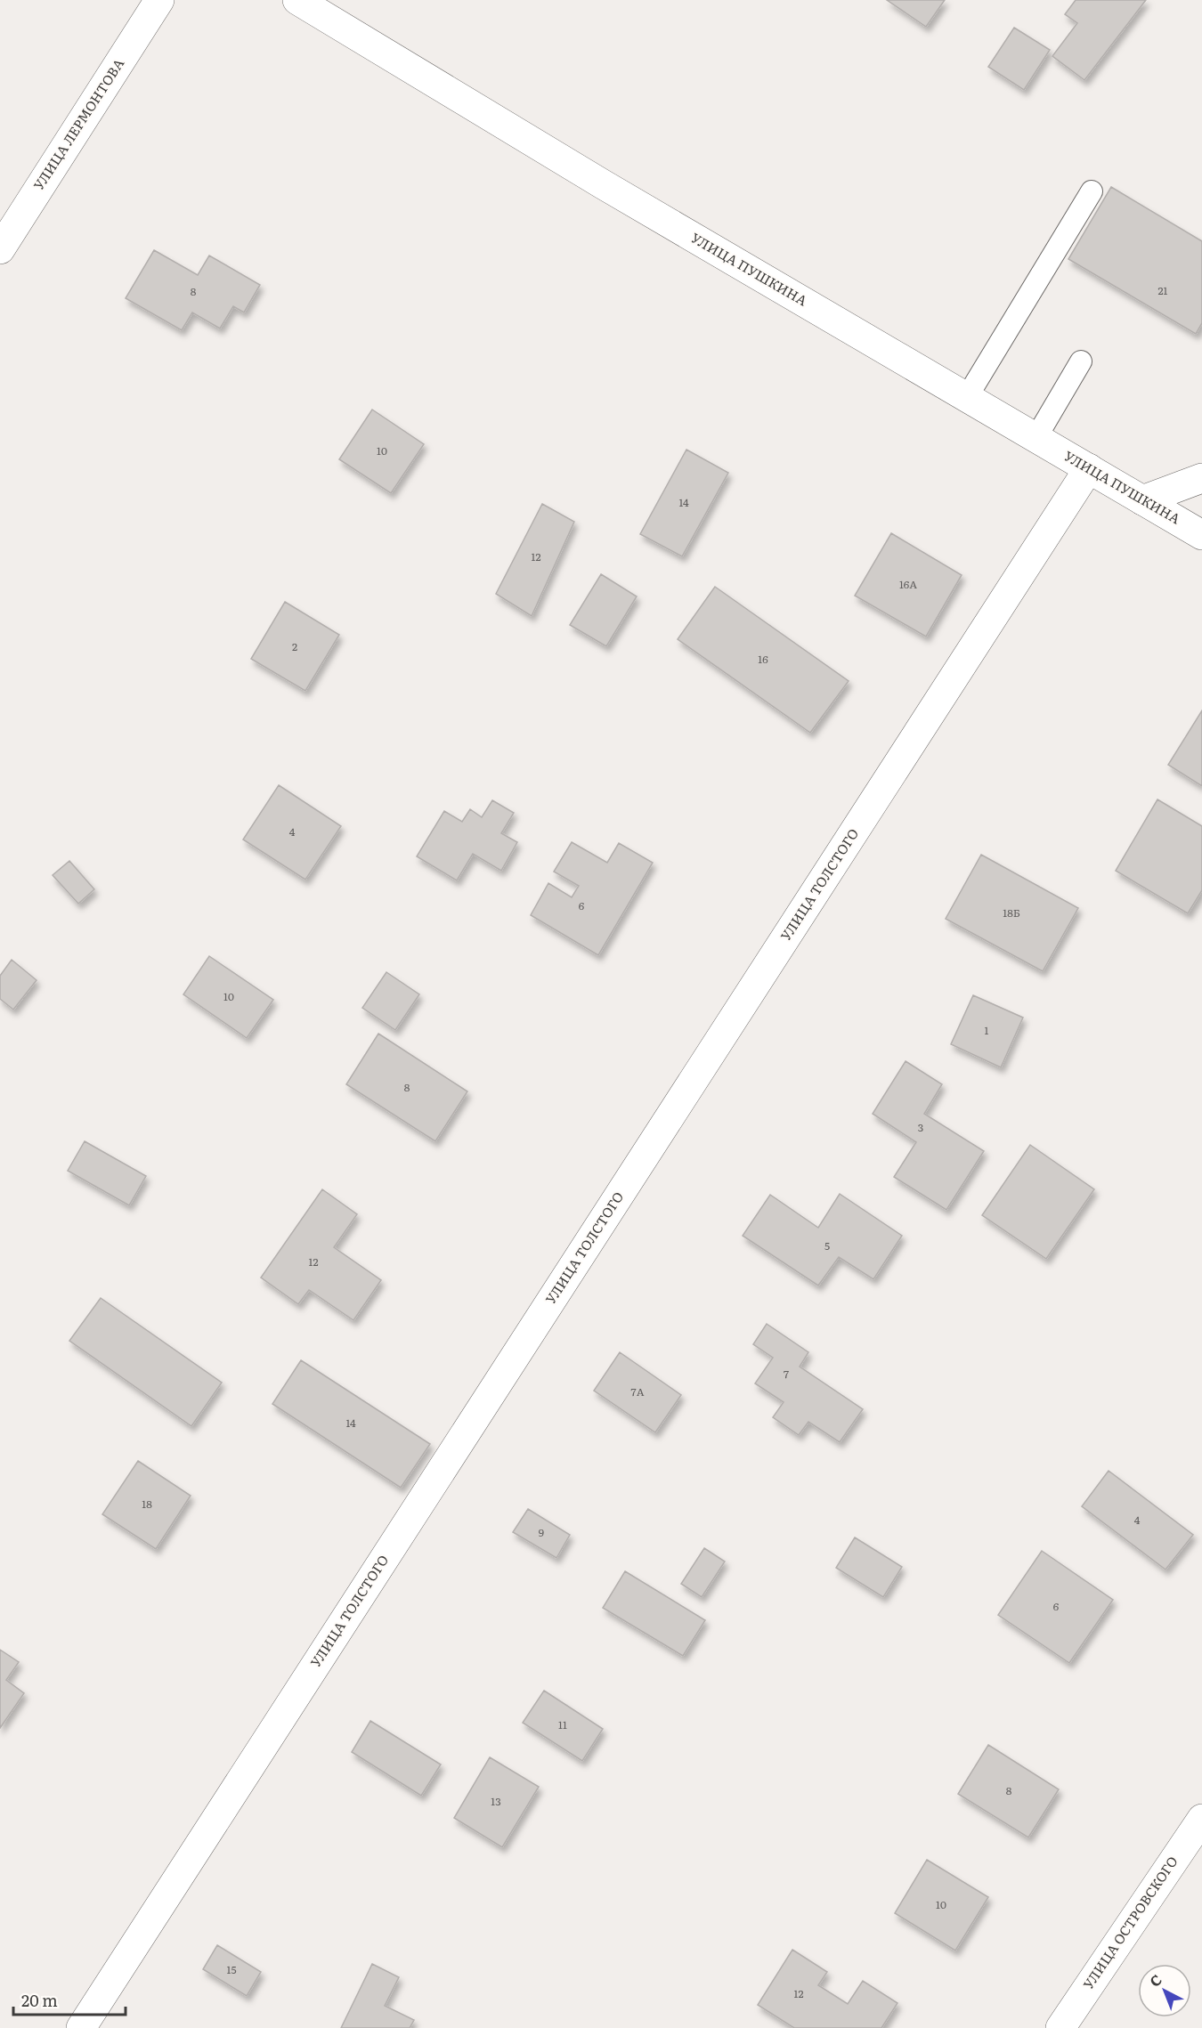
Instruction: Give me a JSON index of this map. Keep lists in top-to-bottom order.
{
  "streets": {
    "street": [
      "УЛИЦА ЛЕРМОНТОВА",
      "УЛИЦА ПУШКИНА",
      "УЛИЦА ТОЛСТОГО",
      "УЛИЦА ОСТРОВСКОГО"
    ]
  },
  "crossings": [
    ["УЛИЦА ПУШКИНА", "УЛИЦА ТОЛСТОГО"]
  ],
  "house_numbers": [
    "21",
    "8",
    "10",
    "14",
    "12",
    "16А",
    "2",
    "16",
    "4",
    "6",
    "18Б",
    "10",
    "1",
    "8",
    "3",
    "5",
    "12",
    "7",
    "7А",
    "14",
    "18",
    "4",
    "9",
    "6",
    "11",
    "8",
    "13",
    "10",
    "15",
    "12"
  ],
  "scale_bar": "20 m",
  "north": "top left"
}
